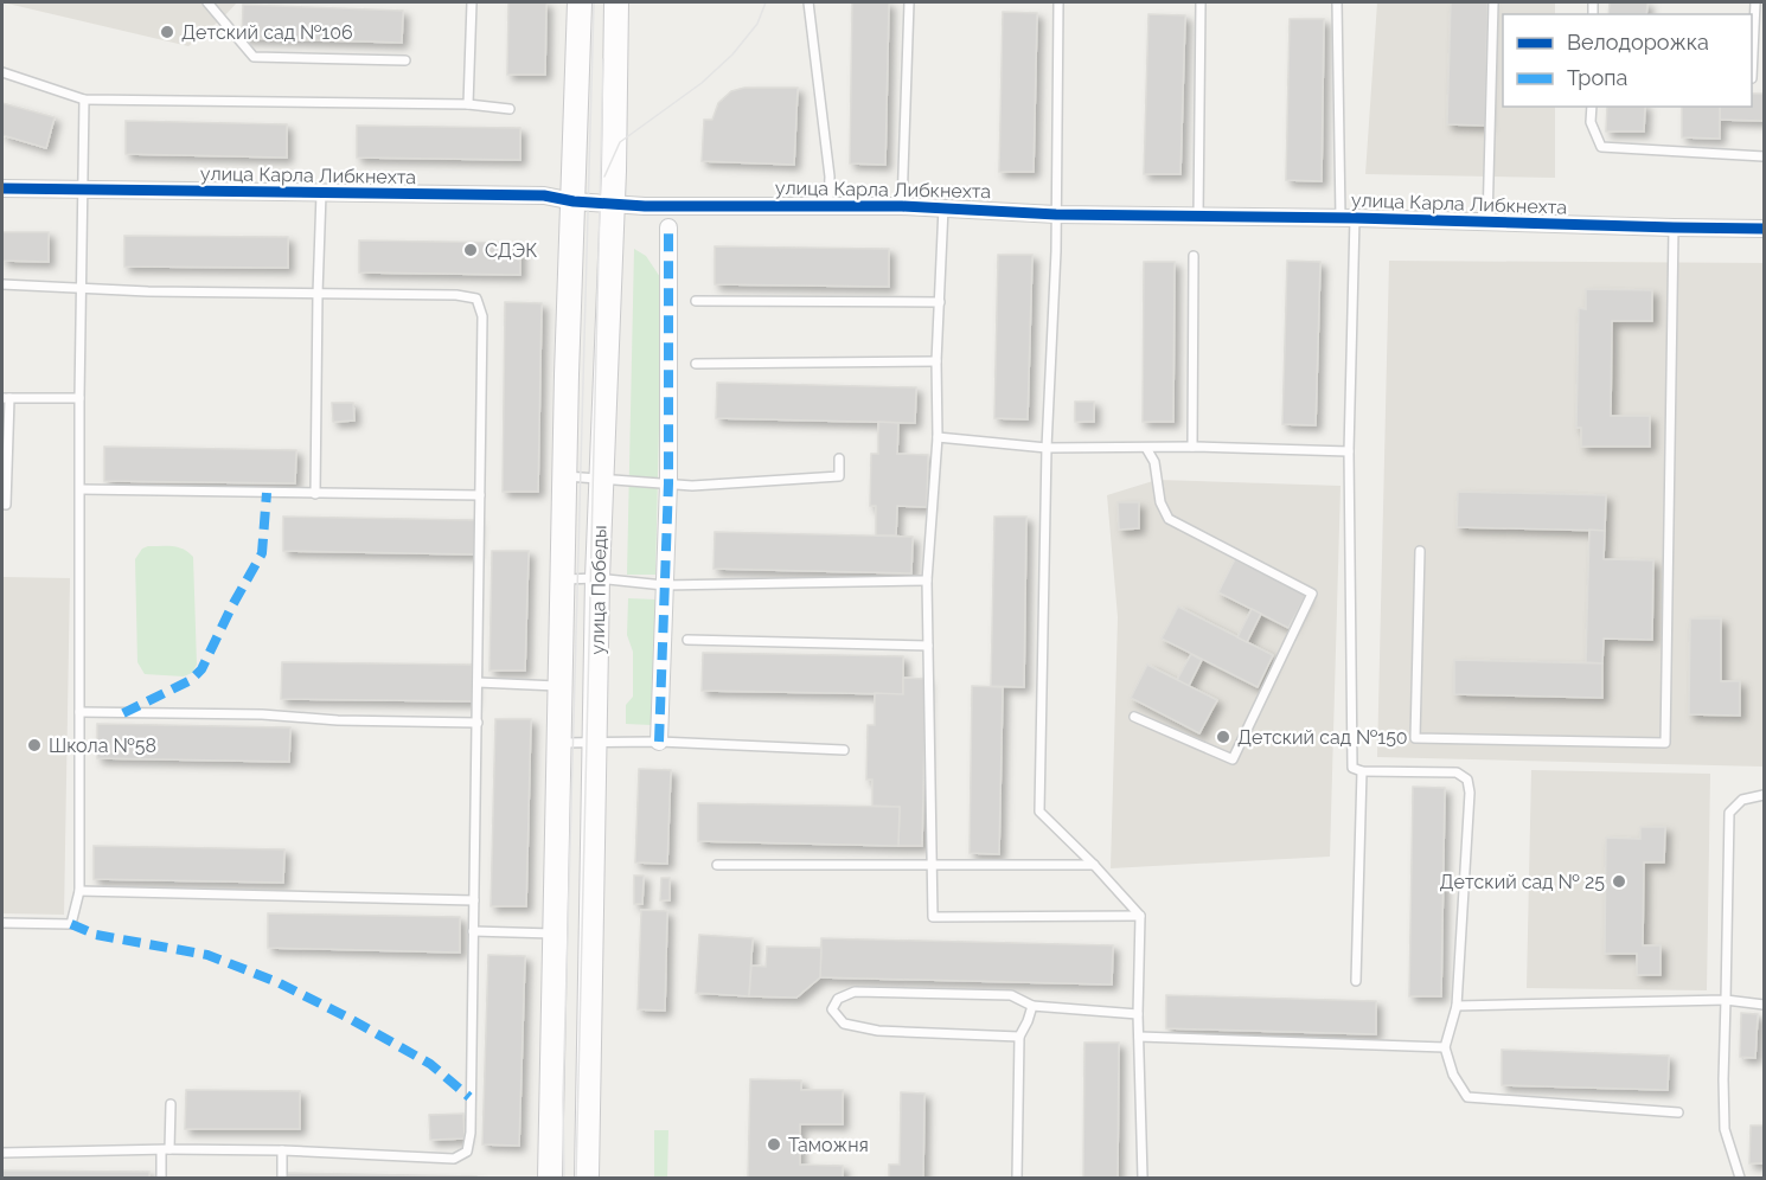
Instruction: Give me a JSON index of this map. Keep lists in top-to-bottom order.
{
  "streets": {
    "main road": ["улица Победы"],
    "street": ["улица Карла Либкнехта"]
  },
  "crossings": [
    ["улица Карла Либкнехта", "улица Победы"]
  ],
  "places": [
    "Детский сад №106",
    "СДЭК",
    "Детский сад №150",
    "Школа №58",
    "Детский сад № 25",
    "Таможня"
  ],
  "legend": ["Велодорожка", "Тропа"]
}
